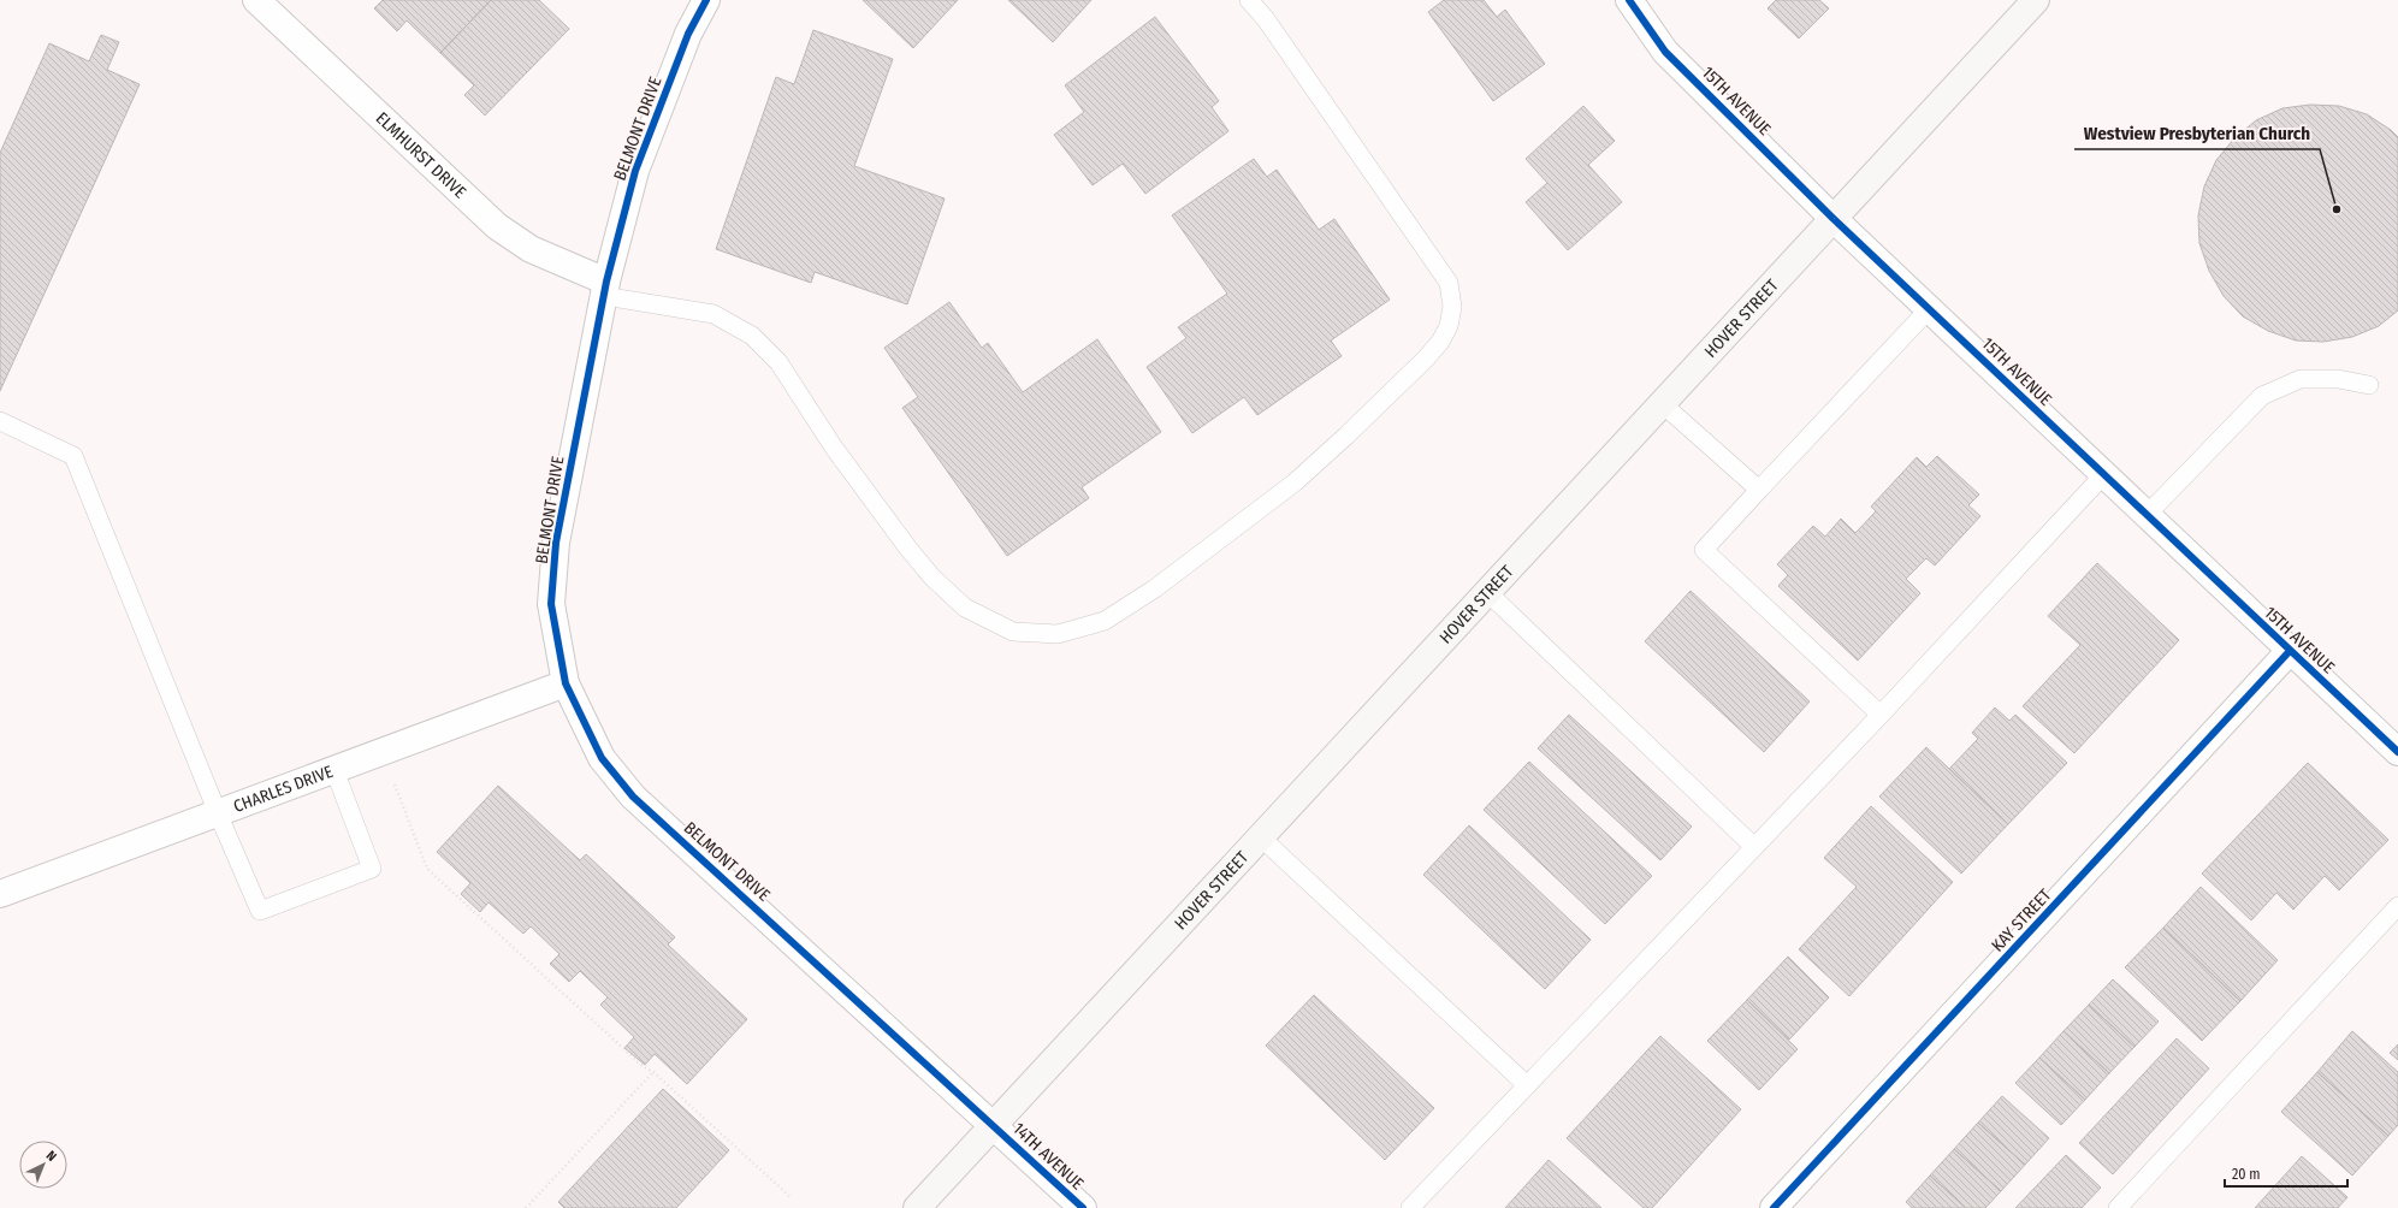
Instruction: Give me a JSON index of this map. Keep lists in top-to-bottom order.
{
  "streets": {
    "main road": ["HOVER STREET"],
    "street": [
      "15TH AVENUE",
      "BELMONT DRIVE",
      "ELMHURST DRIVE",
      "CHARLES DRIVE",
      "KAY STREET",
      "14TH AVENUE"
    ]
  },
  "crossings": [
    ["15TH AVENUE", "HOVER STREET"],
    ["15TH AVENUE", "KAY STREET"],
    ["BELMONT DRIVE", "ELMHURST DRIVE"],
    ["BELMONT DRIVE", "HOVER STREET"],
    ["BELMONT DRIVE", "CHARLES DRIVE"],
    ["BELMONT DRIVE", "14TH AVENUE"],
    ["HOVER STREET", "14TH AVENUE"]
  ],
  "places": ["Westview Presbyterian Church"],
  "scale_bar": "20 m",
  "north": "top right"
}
